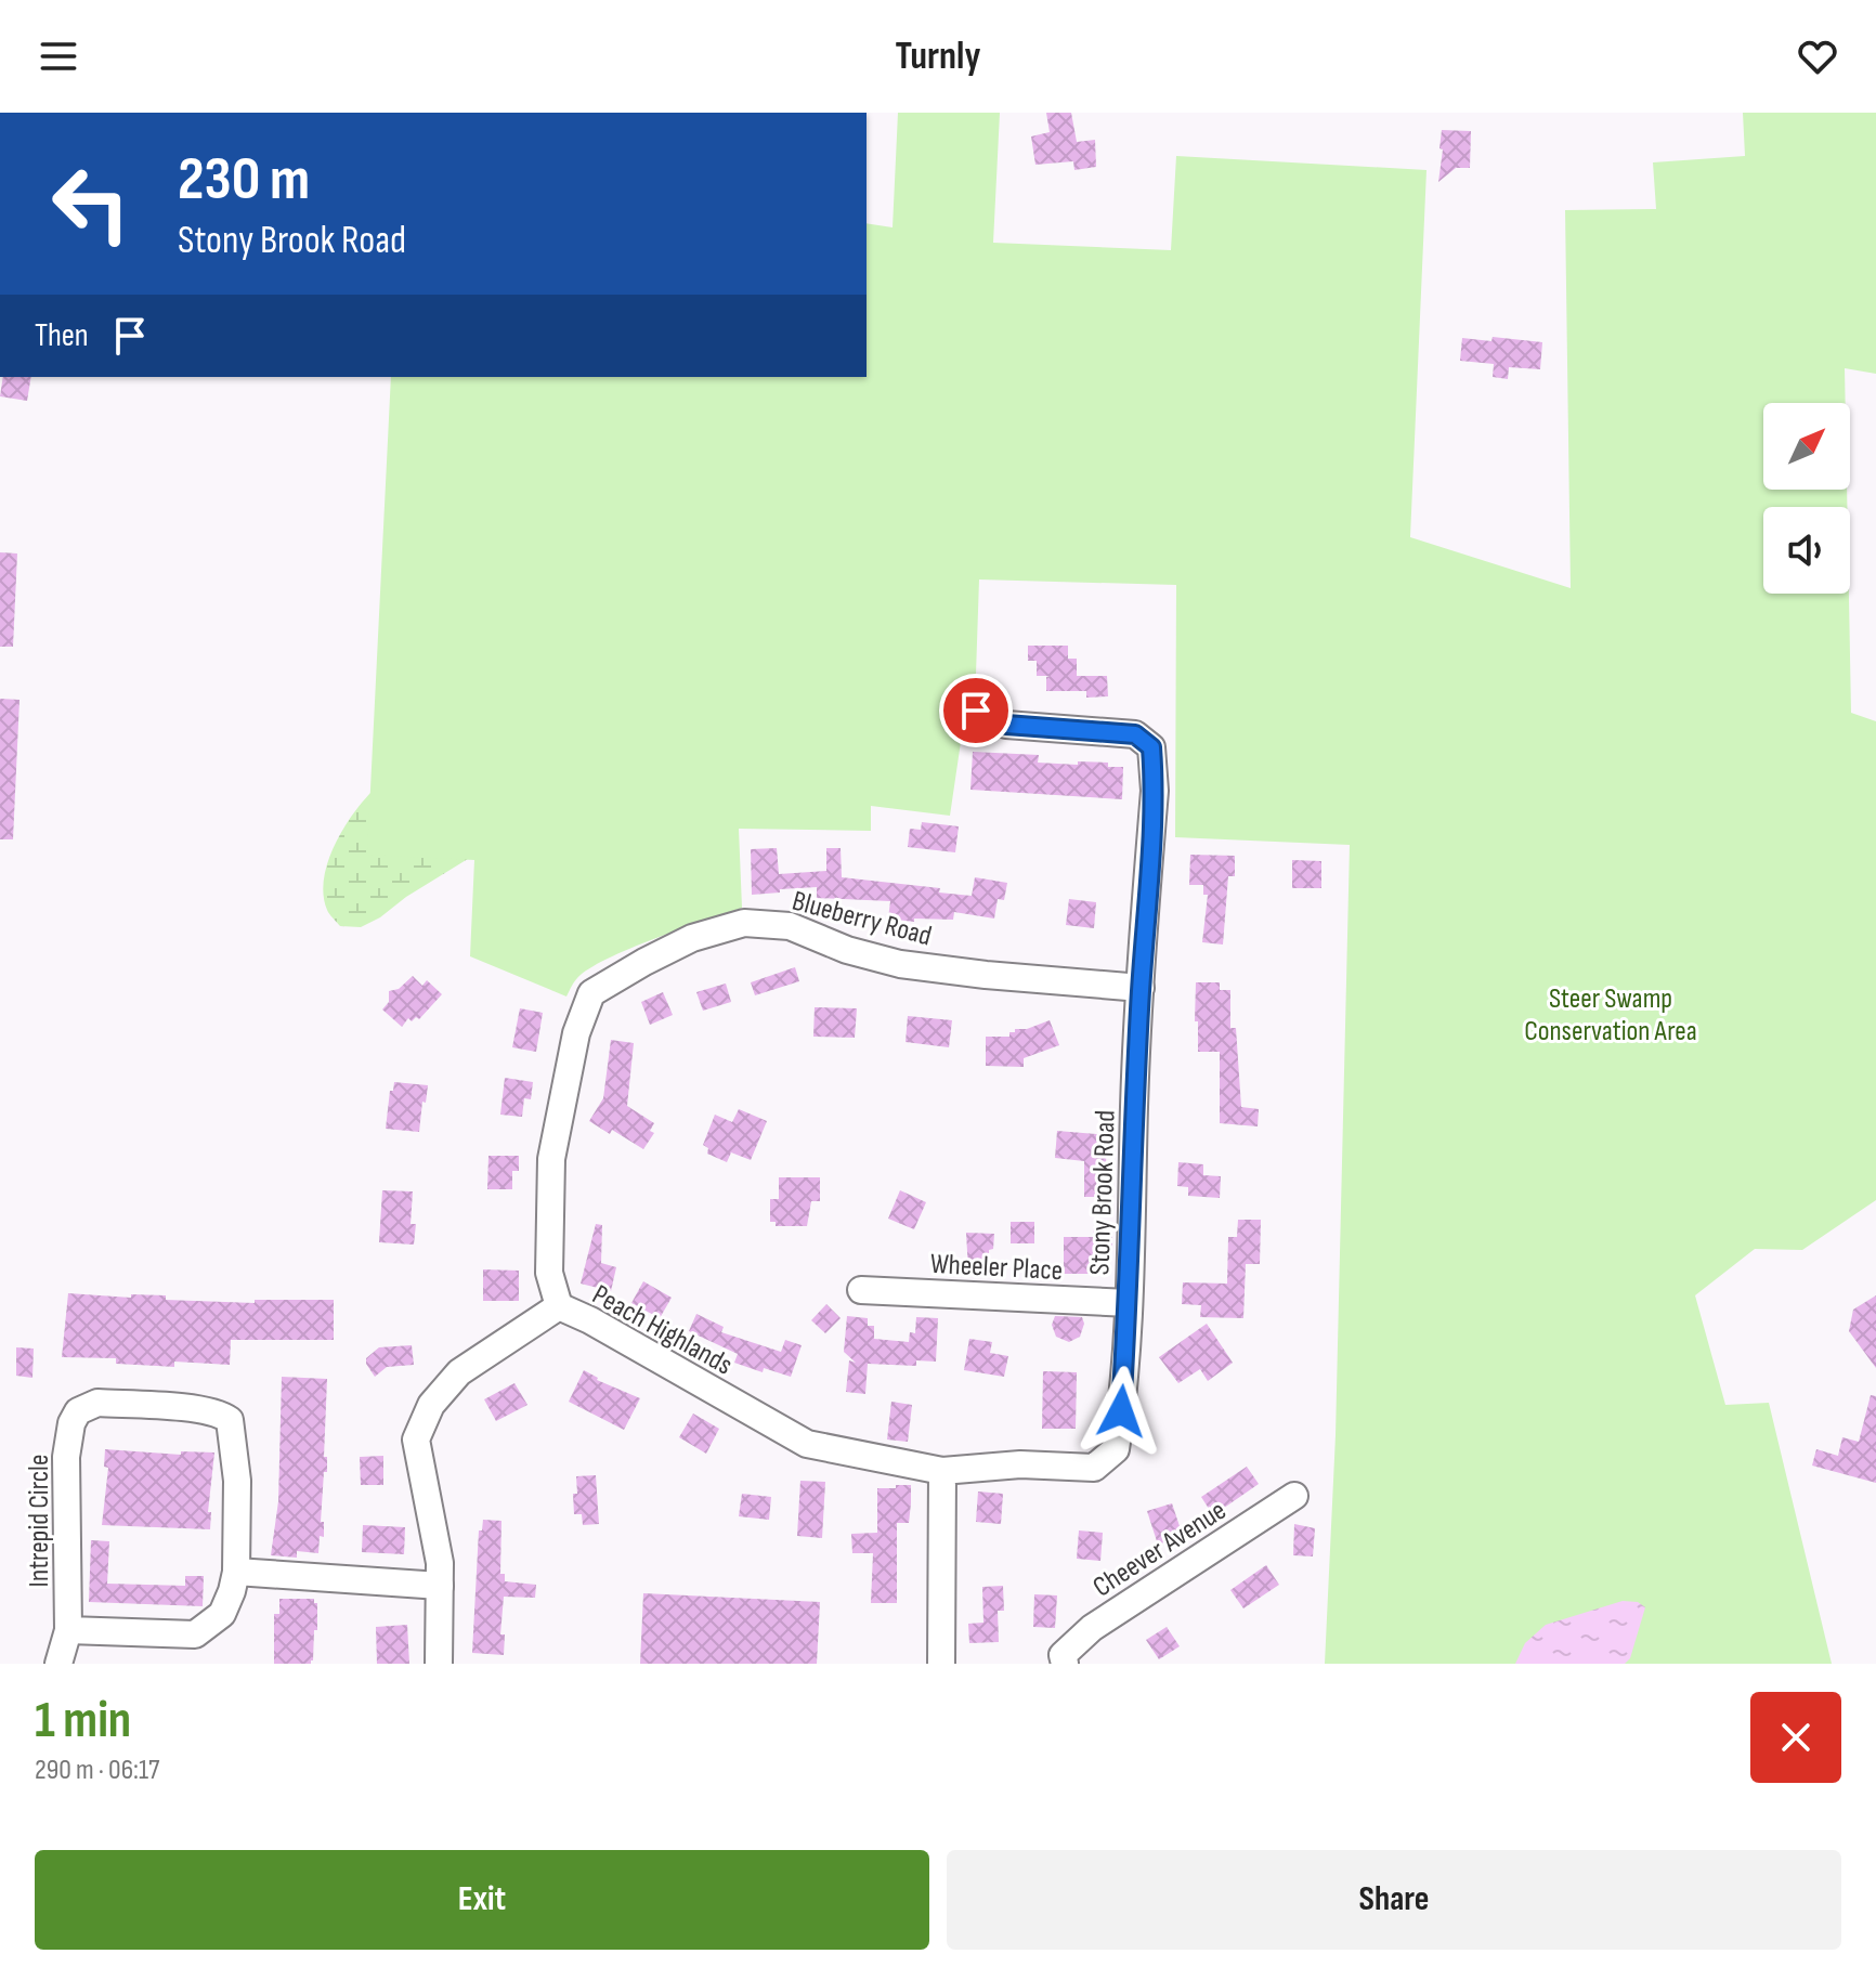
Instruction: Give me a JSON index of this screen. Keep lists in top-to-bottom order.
{
  "streets": {
    "street": [
      "Blueberry Road",
      "Stony Brook Road",
      "Wheeler Place",
      "Peach Highlands",
      "Intrepid Circle",
      "Cheever Avenue"
    ]
  },
  "crossings": [
    ["Blueberry Road", "Stony Brook Road"],
    ["Blueberry Road", "Peach Highlands"],
    ["Stony Brook Road", "Wheeler Place"],
    ["Stony Brook Road", "Peach Highlands"]
  ],
  "parks": ["Steer Swamp Conservation Area"],
  "north": "top right",
  "page": {
    "header": "Turnly",
    "turn": ["230 m", "Stony Brook Road"],
    "then": "Then",
    "heading": ["1 min", "290 m · 06:17"],
    "buttons": ["Exit", "Share"]
  }
}
